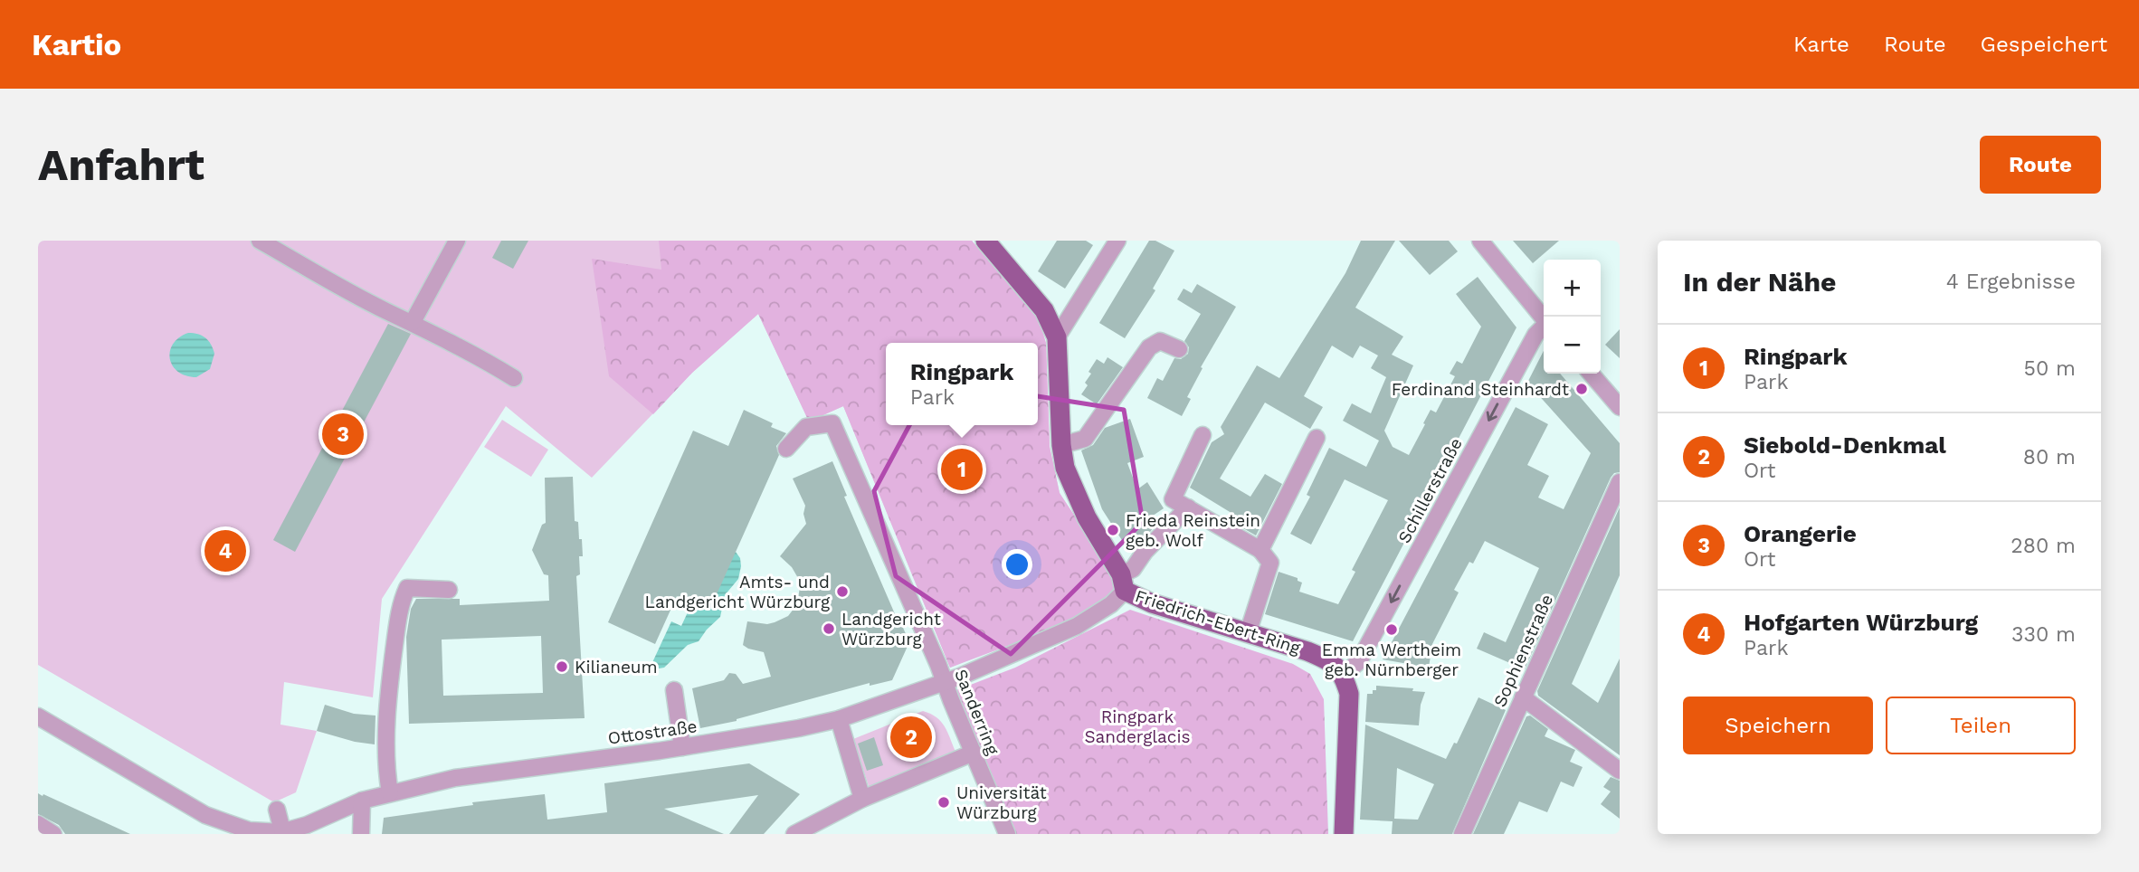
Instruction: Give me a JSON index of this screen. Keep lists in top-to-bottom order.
{
  "streets": {
    "main road": ["Friedrich-Ebert-Ring"],
    "street": [
      "Schillerstraße",
      "Sophienstraße",
      "Sanderring",
      "Ottostraße"
    ]
  },
  "crossings": [
    ["Schillerstraße", "Friedrich-Ebert-Ring"],
    ["Friedrich-Ebert-Ring", "Ottostraße"],
    ["Sanderring", "Ottostraße"]
  ],
  "one_way": ["Schillerstraße"],
  "parks": ["Ringpark Sanderglacis"],
  "places": [
    "Ferdinand Steinhardt",
    "Frieda Reinstein geb. Wolf",
    "Amts- und Landgericht Würzburg",
    "Landgericht Würzburg",
    "Emma Wertheim geb. Nürnberger",
    "Kilianeum",
    "Universität Würzburg"
  ],
  "page": {
    "header": "Kartio",
    "nav": ["Karte", "Route", "Gespeichert"],
    "buttons": [
      "Route",
      ["Speichern", "Teilen"]
    ],
    "title": "Anfahrt",
    "heading": ["In der Nähe", "4 Ergebnisse"],
    "map_buttons": ["+", "−"],
    "list": [
      {
        "mark": "1",
        "name": "Ringpark",
        "note": "Park",
        "value": "50 m"
      },
      {
        "mark": "2",
        "name": "Siebold-Denkmal",
        "note": "Ort",
        "value": "80 m"
      },
      {
        "mark": "3",
        "name": "Orangerie",
        "note": "Ort",
        "value": "280 m"
      },
      {
        "mark": "4",
        "name": "Hofgarten Würzburg",
        "note": "Park",
        "value": "330 m"
      }
    ],
    "popup": ["Ringpark", "Park"],
    "pins": [
      "3",
      "1",
      "4",
      "2"
    ]
  }
}
